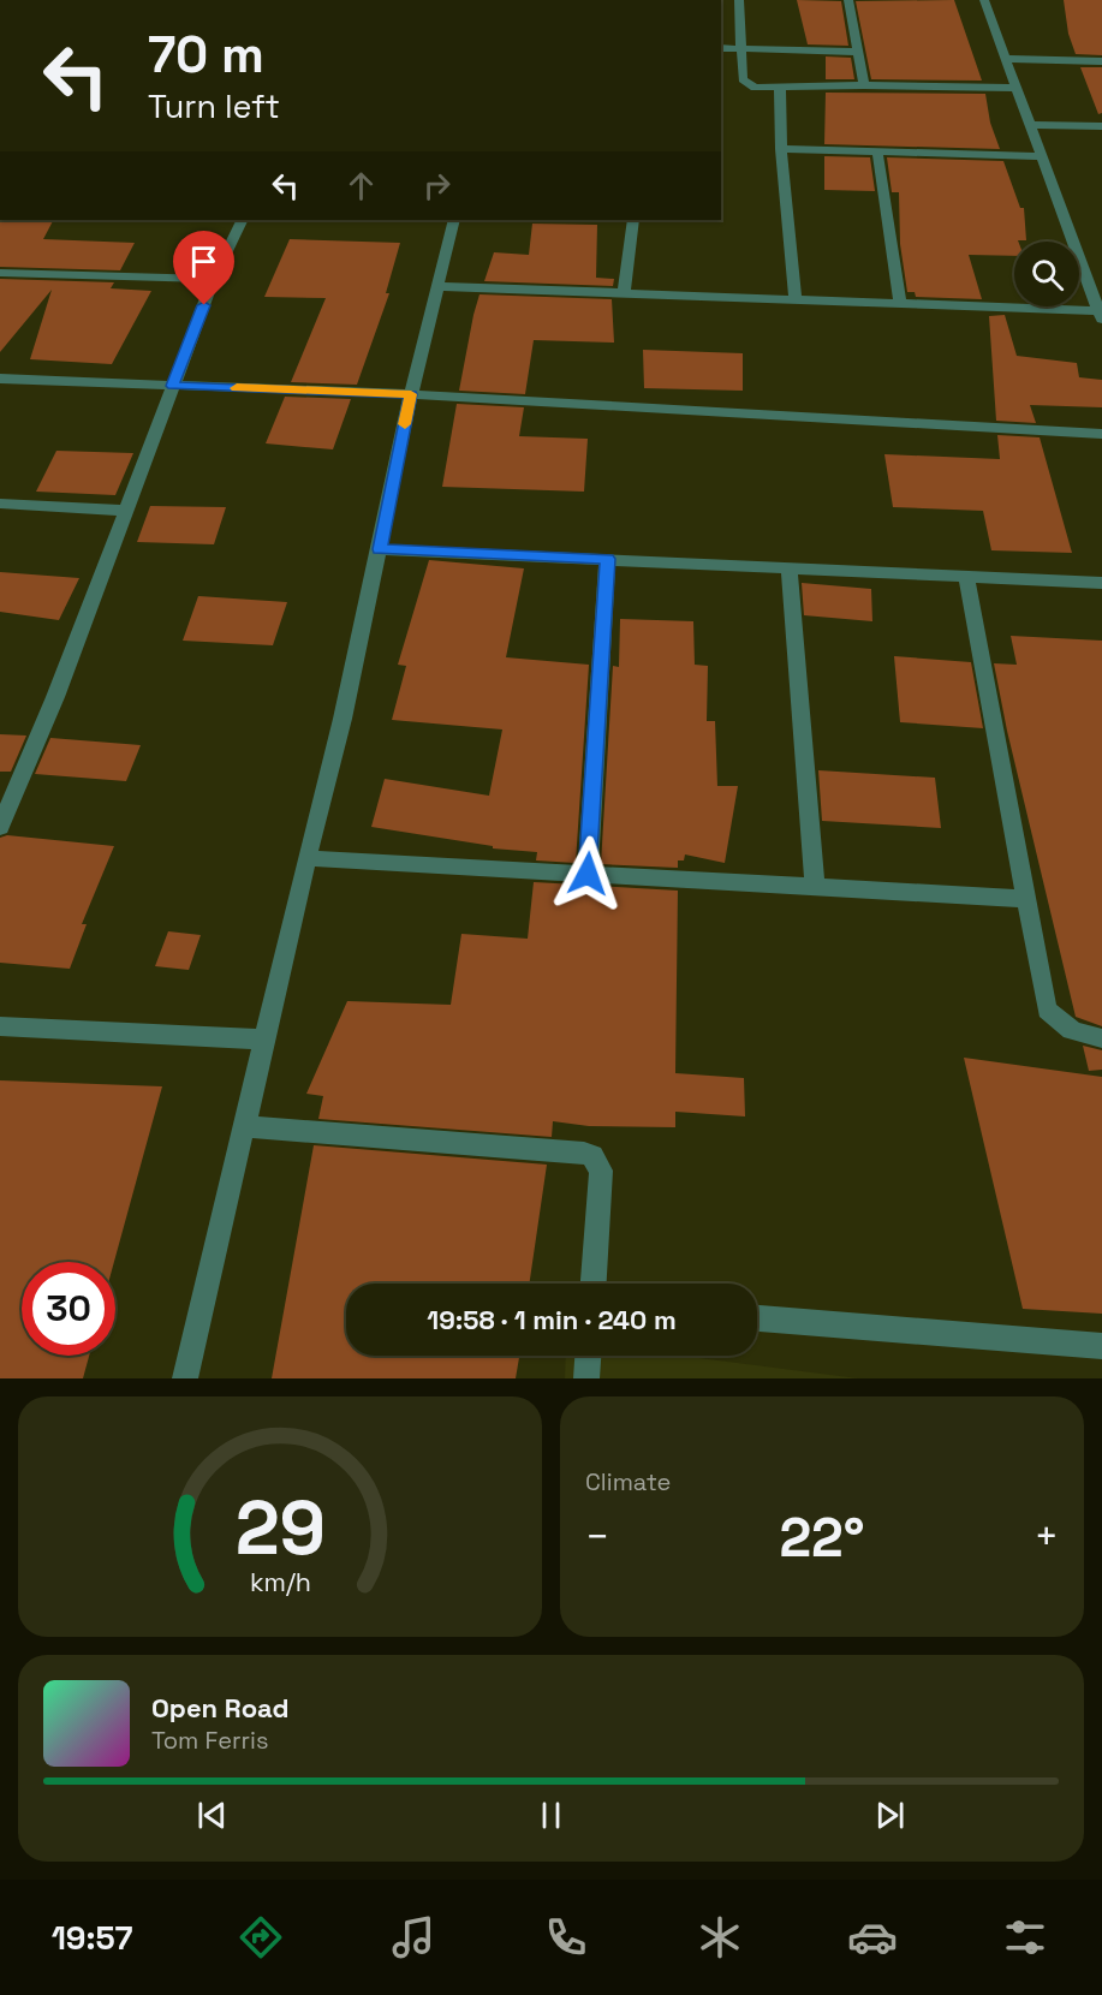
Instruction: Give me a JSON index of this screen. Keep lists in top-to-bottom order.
{
  "page": {
    "turn": ["70 m", "Turn left"],
    "limit": "30",
    "trip": "19:58 · 1 min · 240 m",
    "tile": "Climate",
    "heat": ["−", "22°", "+"],
    "song": ["Open Road", "Tom Ferris"],
    "tabs": "19:57",
    "gauge": ["29", "km/h"]
  }
}
